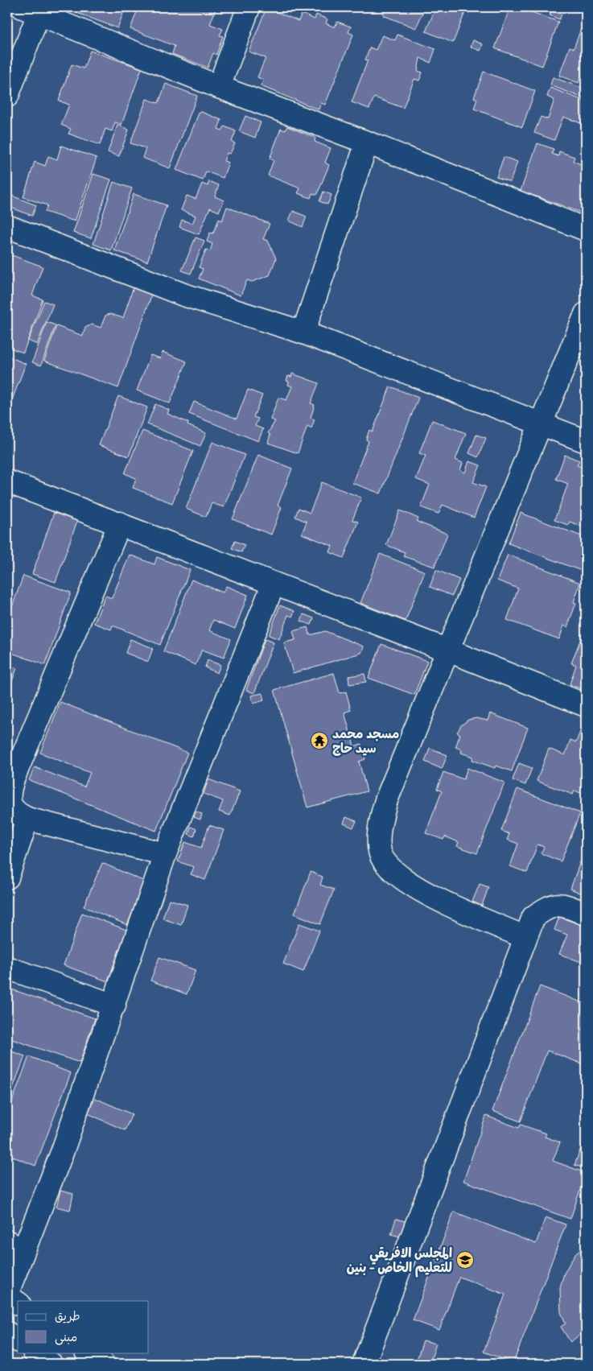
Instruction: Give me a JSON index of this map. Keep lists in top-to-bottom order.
{
  "places": {
    "temple": ["مسجد محمد سيد حاج"],
    "school or university": ["المجلس الافريقي للتعليم الخاص - بنين"]
  },
  "legend": ["طريق", "مبنى"]
}
